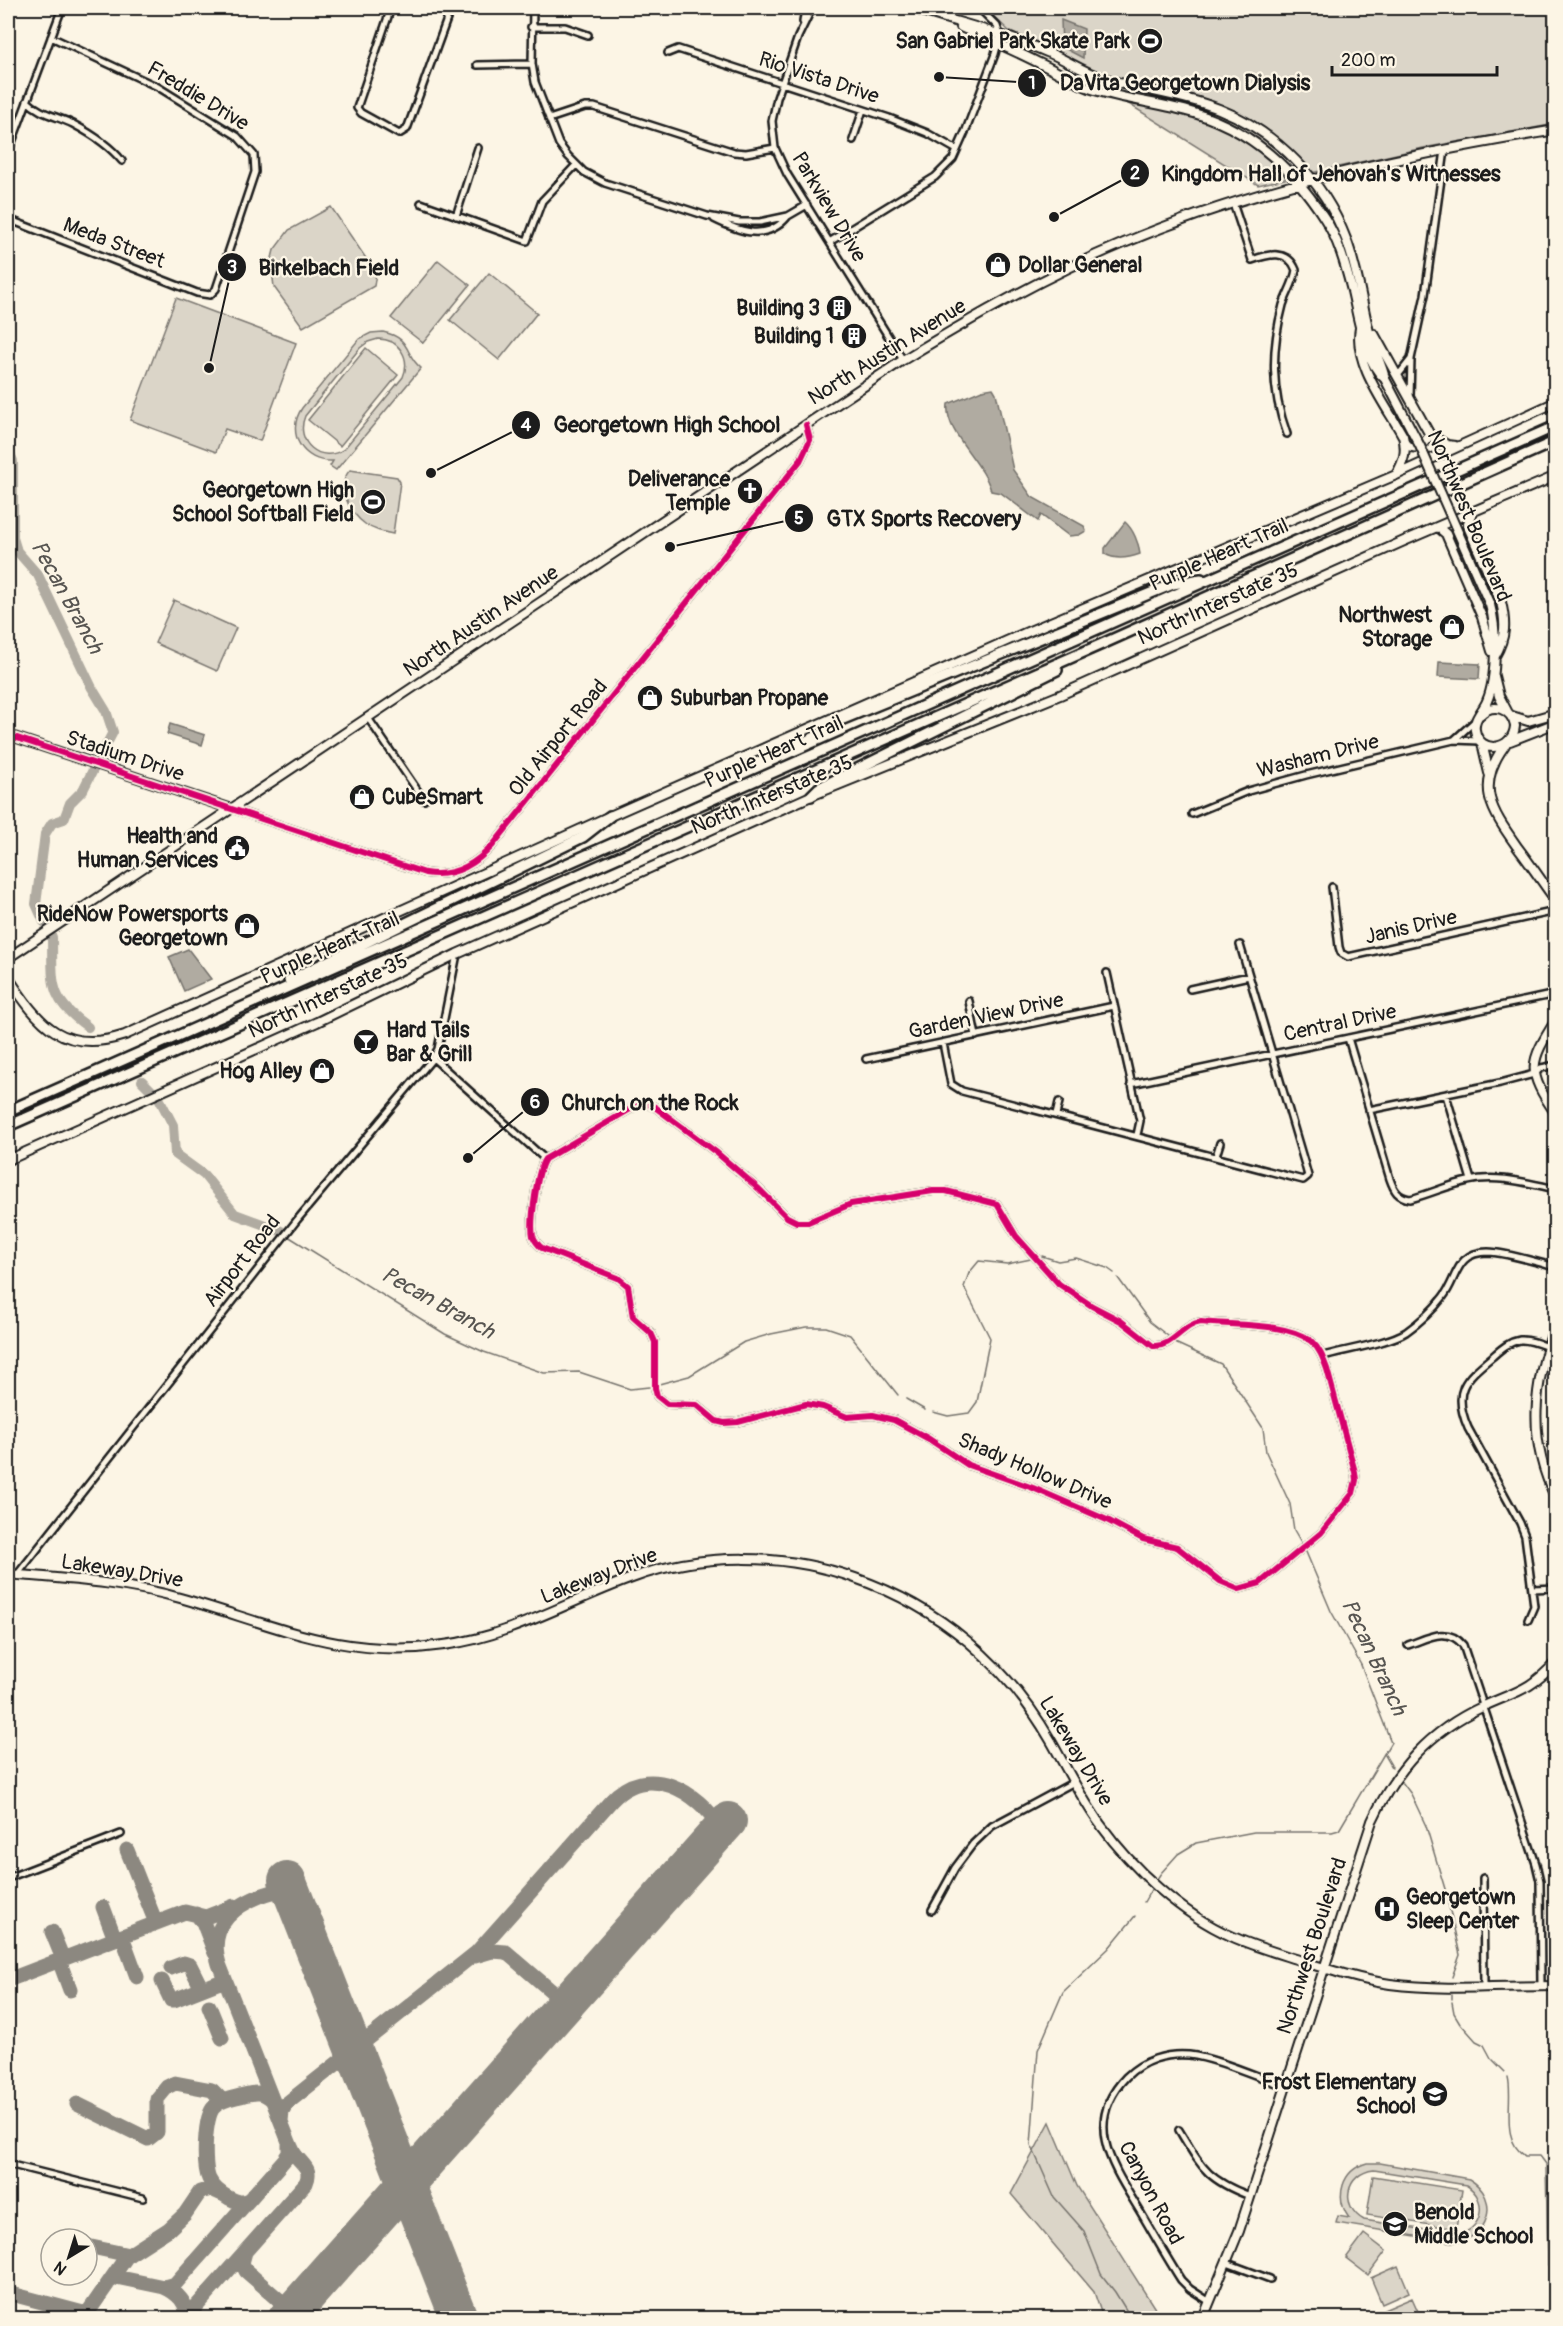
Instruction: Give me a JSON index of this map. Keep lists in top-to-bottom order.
{
  "streets": {
    "highway": ["Purple Heart Trail"],
    "main road": [
      "North Austin Avenue",
      "Northwest Boulevard",
      "North Interstate 35",
      "Stadium Drive",
      "Lakeway Drive"
    ],
    "street": [
      "Rio Vista Drive",
      "Freddie Drive",
      "Parkview Drive",
      "Meda Street",
      "Old Airport Road",
      "Washam Drive",
      "Janis Drive",
      "Garden View Drive",
      "Central Drive",
      "Airport Road",
      "Shady Hollow Drive",
      "Canyon Road"
    ]
  },
  "crossings": [
    ["Rio Vista Drive", "Parkview Drive"],
    ["Freddie Drive", "Meda Street"],
    ["Parkview Drive", "North Austin Avenue"],
    ["North Austin Avenue", "Northwest Boulevard"],
    ["North Austin Avenue", "Old Airport Road"],
    ["North Austin Avenue", "Stadium Drive"],
    ["Northwest Boulevard", "Washam Drive"],
    ["Northwest Boulevard", "Lakeway Drive"],
    ["Northwest Boulevard", "Canyon Road"],
    ["North Interstate 35", "Airport Road"],
    ["Old Airport Road", "Stadium Drive"],
    ["Airport Road", "Lakeway Drive"]
  ],
  "water": ["Pecan Branch"],
  "places": {
    "sports": ["San Gabriel Park Skate Park", "Georgetown High School Softball Field"],
    "other": [
      "DaVita Georgetown Dialysis",
      "Kingdom Hall of Jehovah's Witnesses",
      "Birkelbach Field",
      "Georgetown High School",
      "GTX Sports Recovery",
      "Church on the Rock"
    ],
    "shop": [
      "Dollar General",
      "Northwest Storage",
      "Suburban Propane",
      "CubeSmart",
      "RideNow Powersports Georgetown",
      "Hog Alley"
    ],
    "building": ["Building 3", "Building 1"],
    "church": ["Deliverance Temple"],
    "public building": ["Health and Human Services"],
    "bar": ["Hard Tails Bar & Grill"],
    "hospital": ["Georgetown Sleep Center"],
    "school or university": ["Frost Elementary School", "Benold Middle School"]
  },
  "scale_bar": "200 m",
  "north": "bottom left"
}
